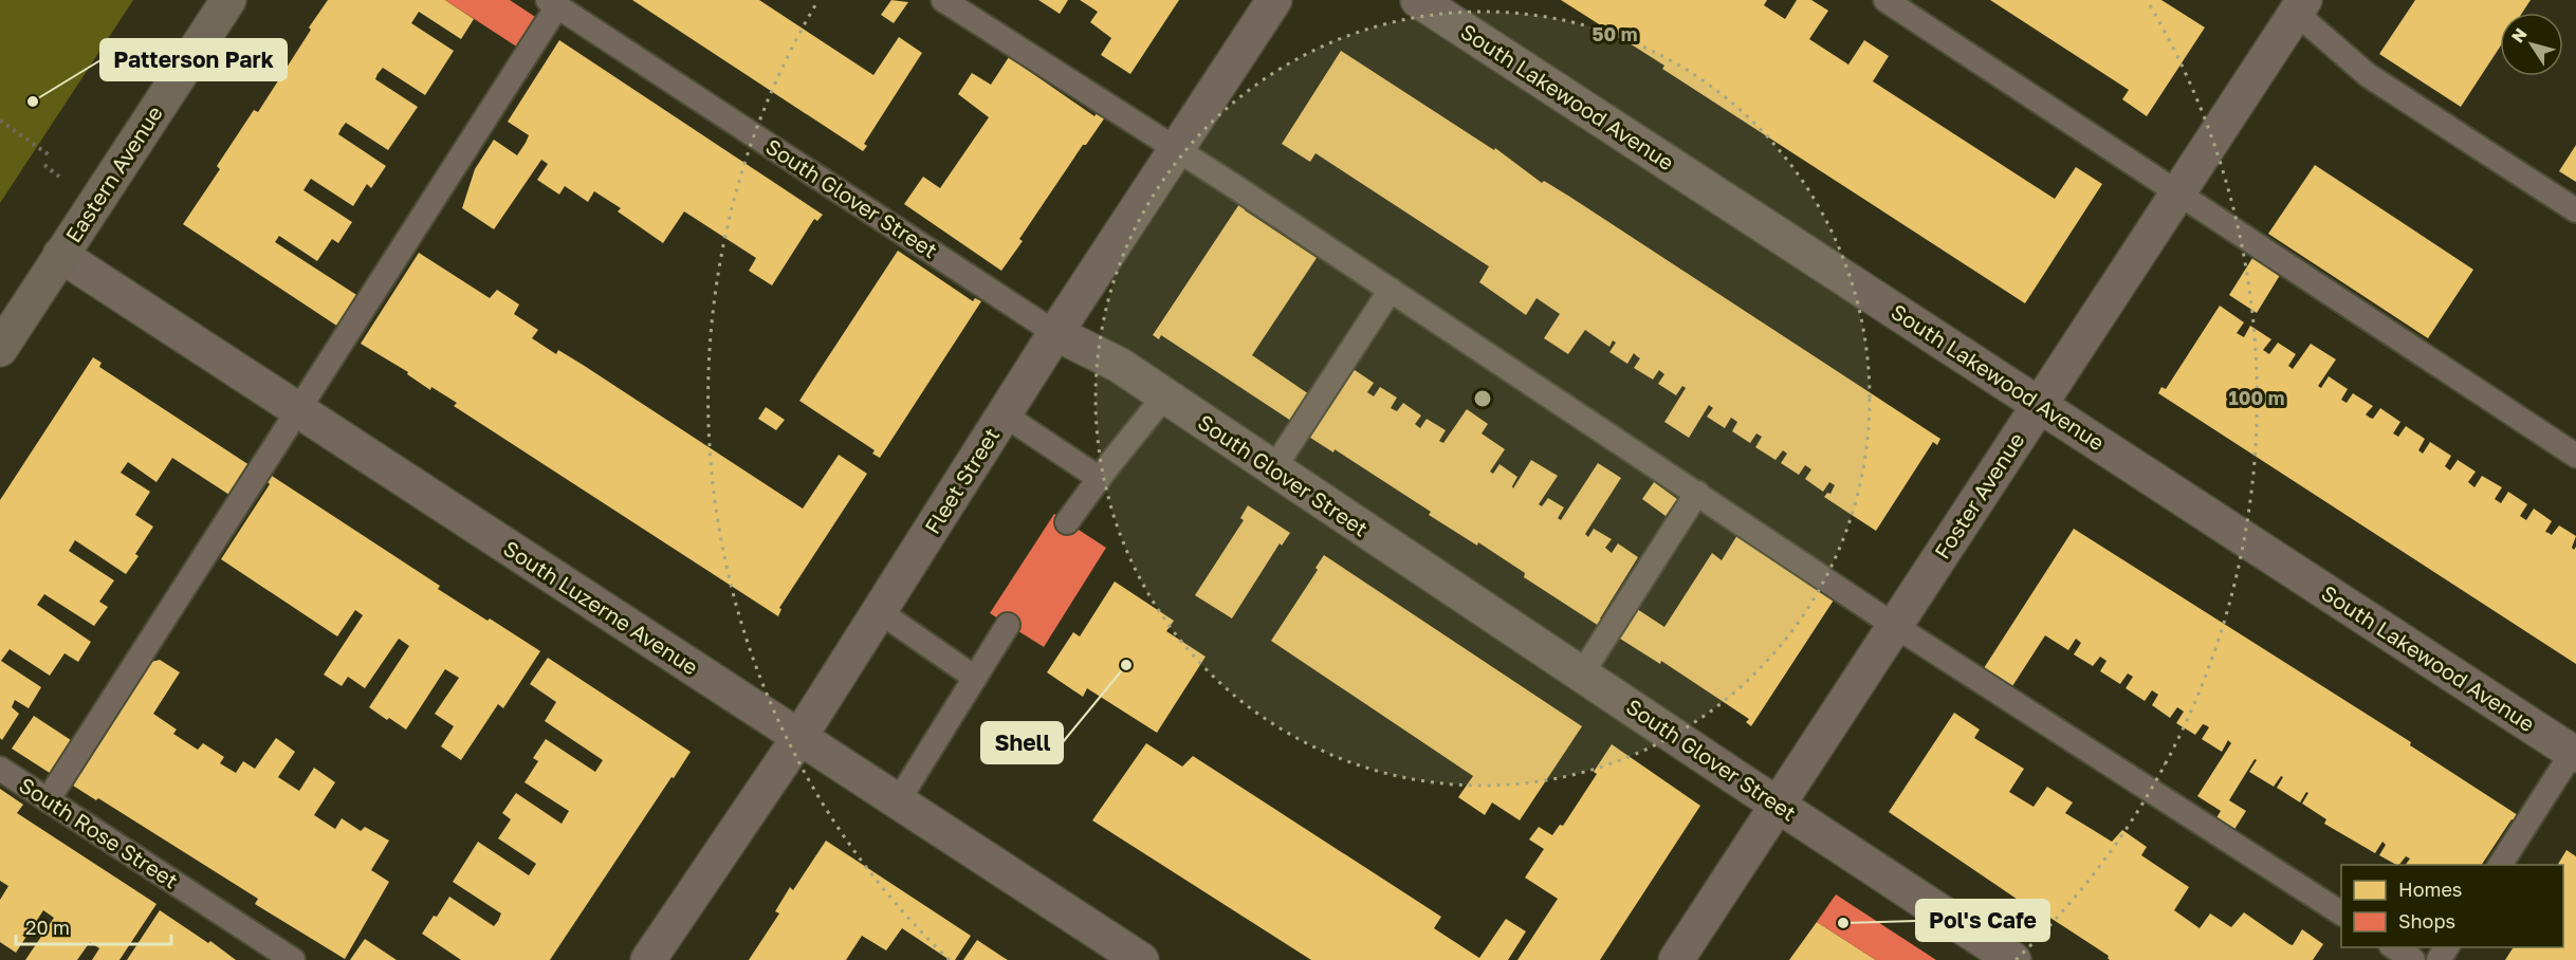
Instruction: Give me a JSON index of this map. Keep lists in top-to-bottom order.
{
  "streets": {
    "main road": ["Eastern Avenue"],
    "street": [
      "South Lakewood Avenue",
      "South Glover Street",
      "Fleet Street",
      "Foster Avenue",
      "South Luzerne Avenue"
    ],
    "lane": ["South Rose Street"]
  },
  "crossings": [
    ["South Lakewood Avenue", "Foster Avenue"],
    ["Eastern Avenue", "South Luzerne Avenue"],
    ["South Glover Street", "Fleet Street"],
    ["South Glover Street", "Foster Avenue"],
    ["Fleet Street", "South Luzerne Avenue"]
  ],
  "places": ["Patterson Park", "Shell", "Pol's Cafe"],
  "legend": ["Homes", "Shops"],
  "scale_bar": "20 m",
  "north": "top left",
  "rings": ["50 m", "100 m"]
}
